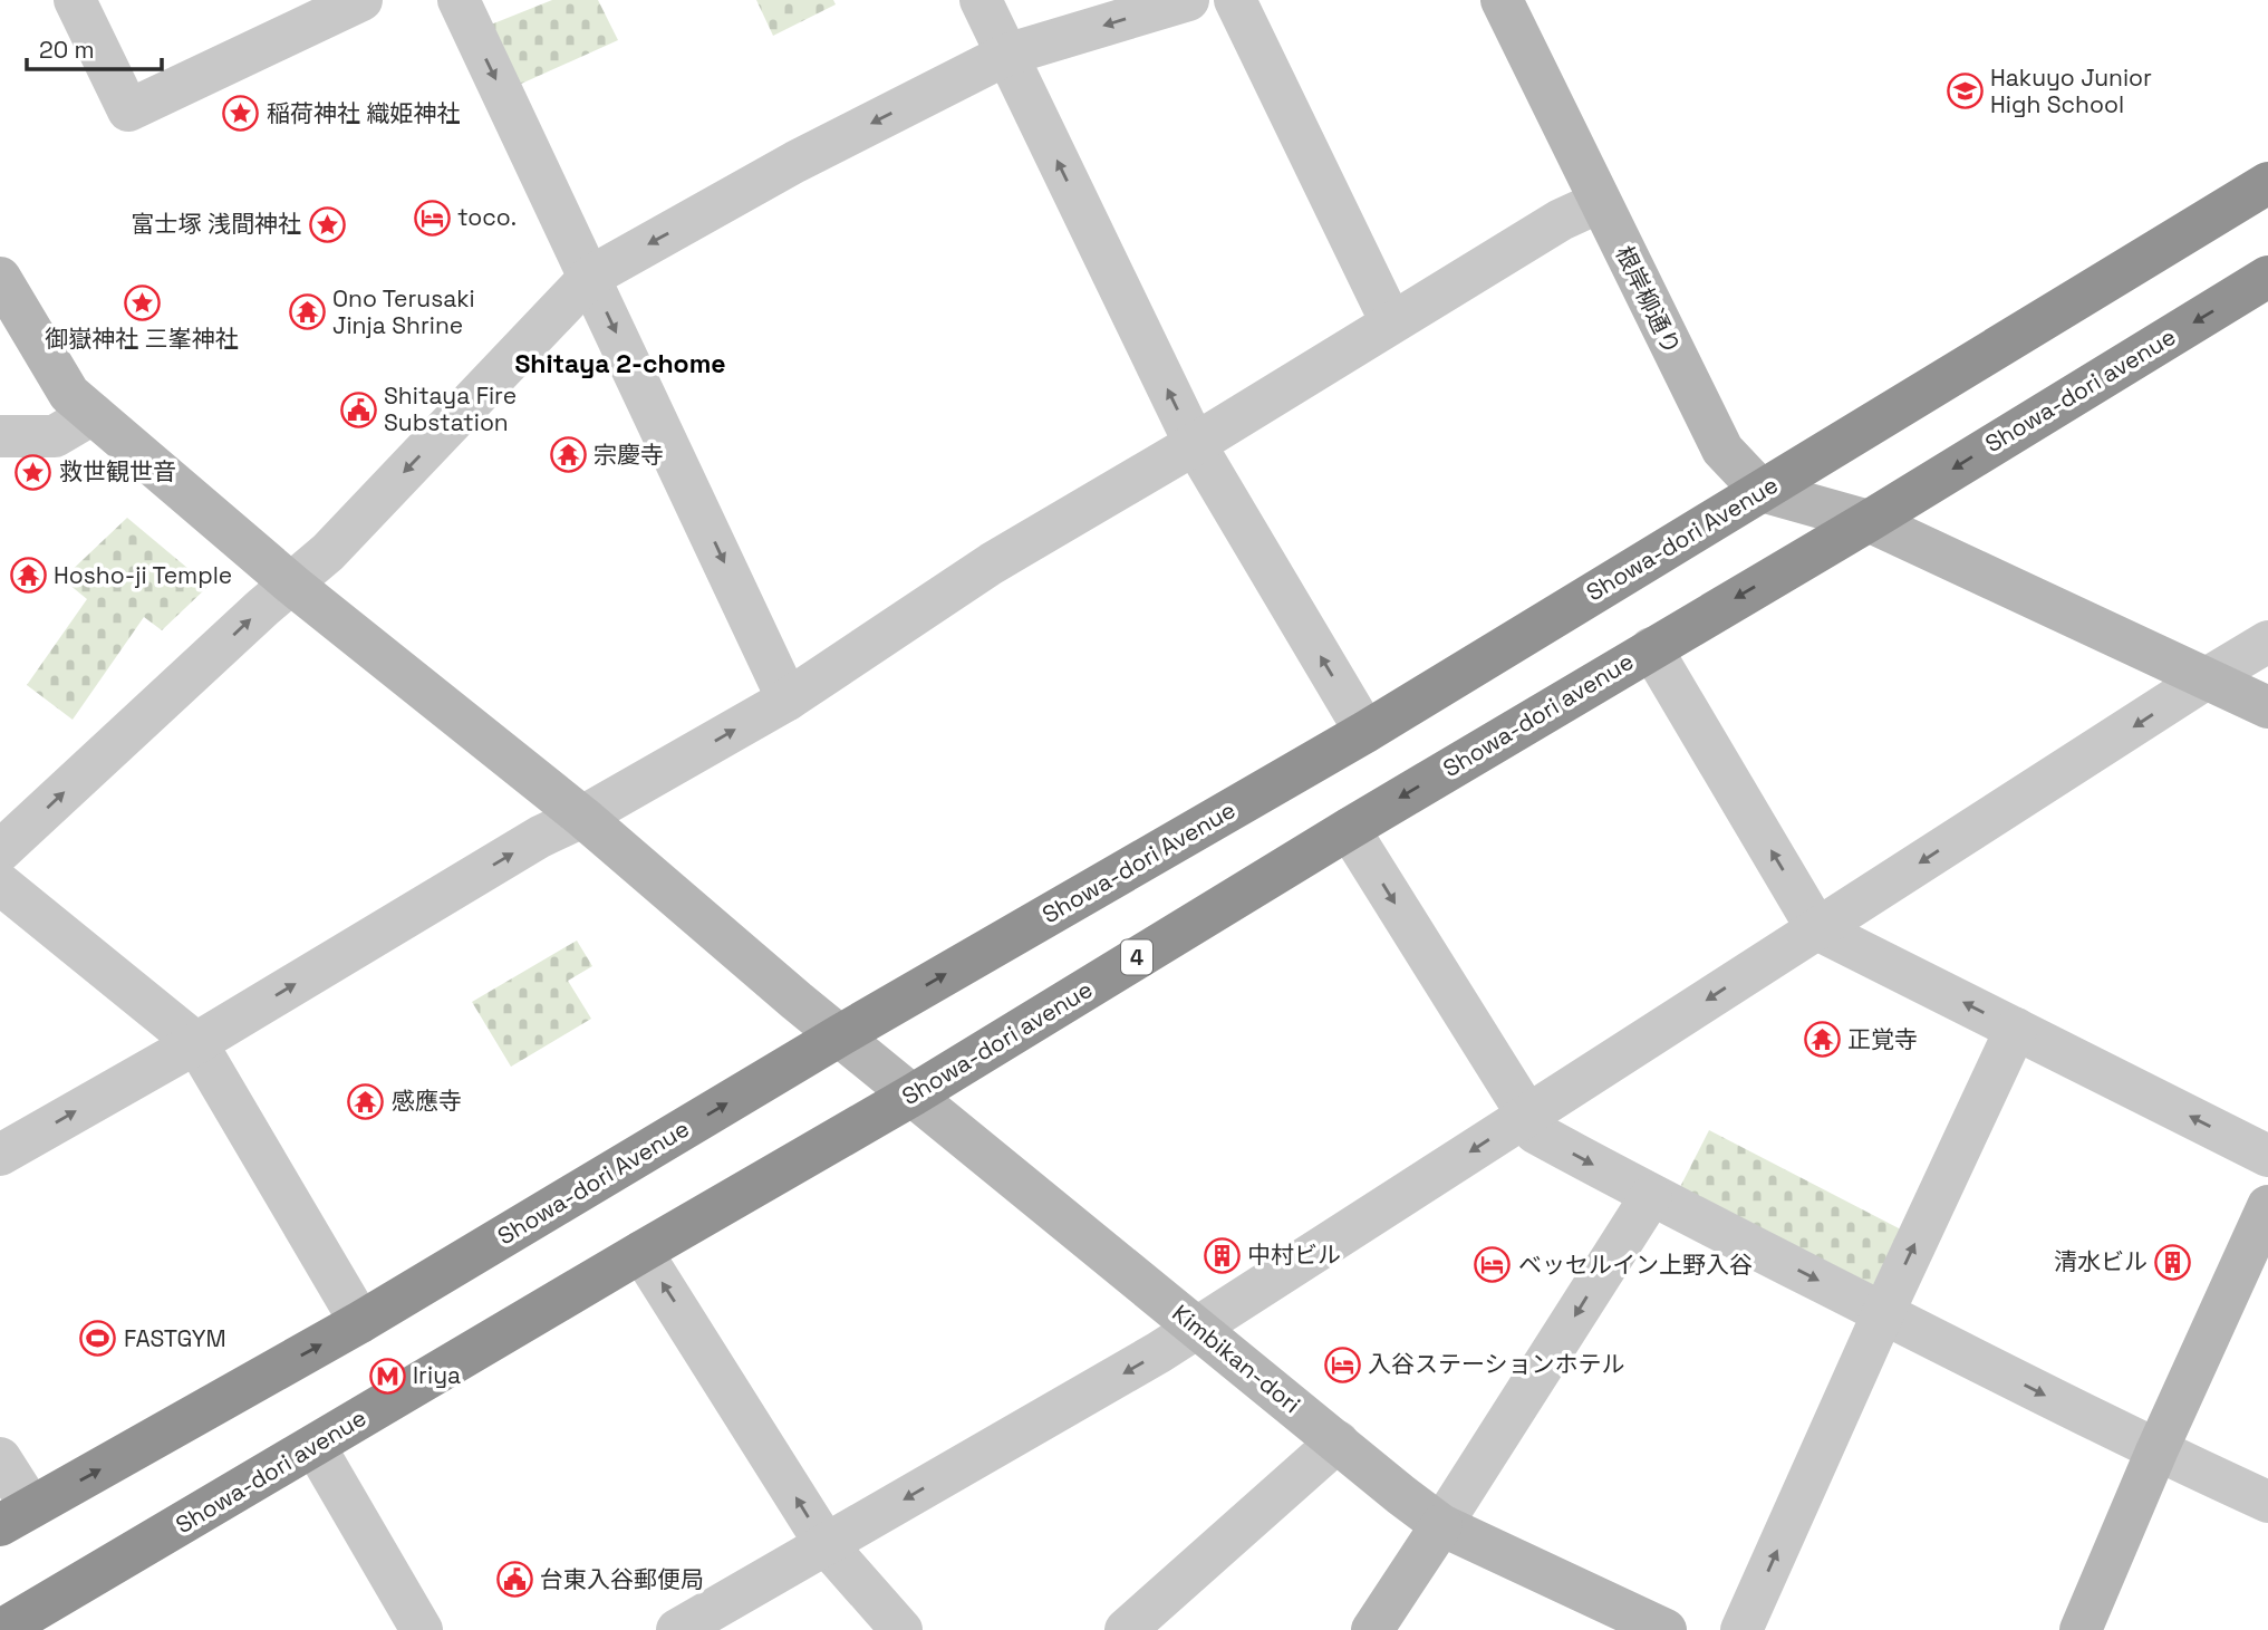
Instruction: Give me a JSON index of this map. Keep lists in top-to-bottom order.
{
  "streets": {
    "highway": ["Showa-dori avenue", "Showa-dori Avenue", "4"],
    "street": ["根岸柳通り", "Kimbikan-dori"]
  },
  "crossings": [
    ["根岸柳通り", "Showa-dori avenue"],
    ["根岸柳通り", "Showa-dori Avenue"],
    ["Showa-dori avenue", "Kimbikan-dori"],
    ["Showa-dori Avenue", "Kimbikan-dori"]
  ],
  "one_way": ["Showa-dori avenue", "Showa-dori Avenue"],
  "districts": ["Shitaya 2-chome"],
  "places": {
    "school or university": ["Hakuyo Junior High School"],
    "place": [
      "稲荷神社 織姫神社",
      "富士塚 浅間神社",
      "御嶽神社 三峯神社",
      "救世観世音"
    ],
    "hotel": ["toco.", "ベッセルイン上野入谷", "入谷ステーションホテル"],
    "temple": [
      "Ono Terusaki Jinja Shrine",
      "宗慶寺",
      "Hosho-ji Temple",
      "正覚寺",
      "感應寺"
    ],
    "public building": ["Shitaya Fire Substation", "台東入谷郵便局"],
    "building": ["中村ビル", "清水ビル"],
    "sports": ["FASTGYM"],
    "metro station": ["Iriya"]
  },
  "scale_bar": "20 m"
}
